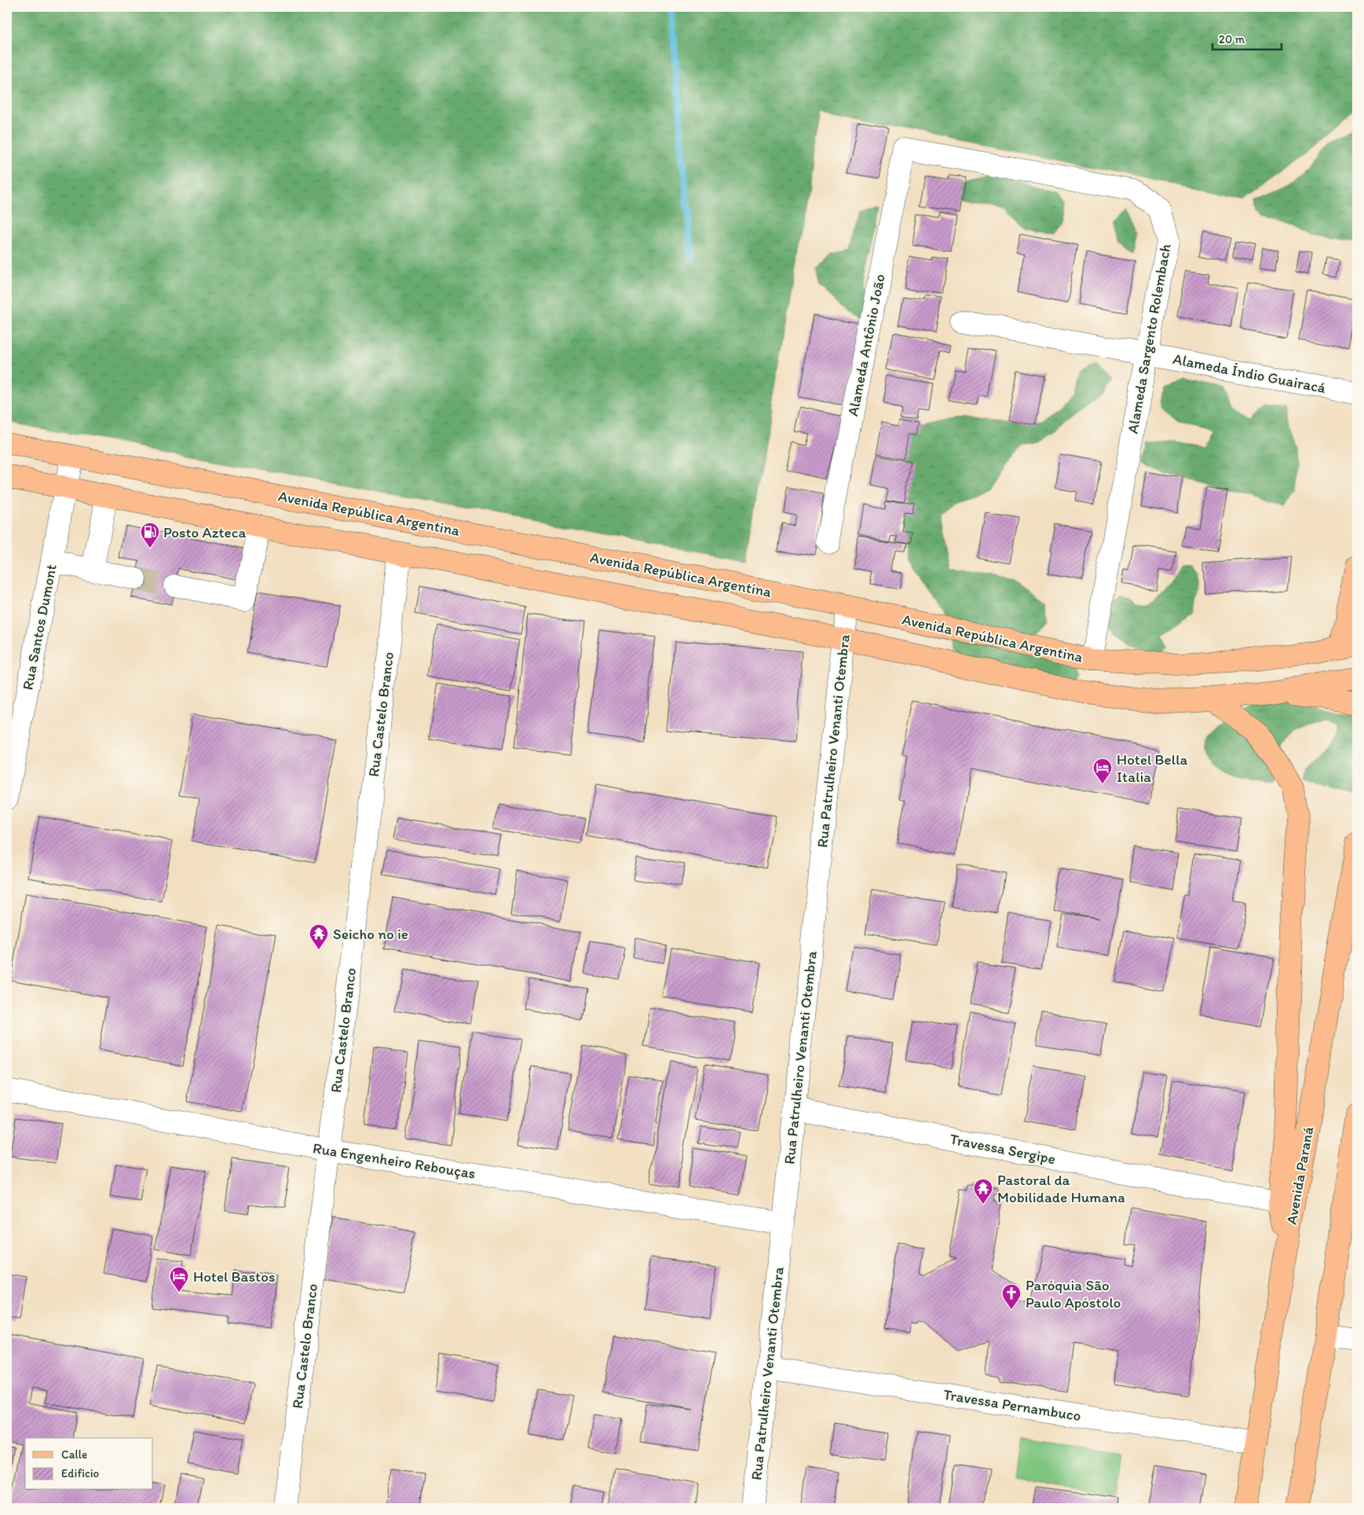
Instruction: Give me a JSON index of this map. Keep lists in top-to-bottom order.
{
  "streets": {
    "main road": ["Avenida República Argentina", "Avenida Paraná"],
    "street": [
      "Alameda Sargento Rolembach",
      "Alameda Antônio João",
      "Alameda Índio Guairacá",
      "Rua Santos Dumont",
      "Rua Castelo Branco",
      "Rua Patrulheiro Venanti Otembra",
      "Travessa Sergipe",
      "Rua Engenheiro Rebouças",
      "Travessa Pernambuco"
    ]
  },
  "crossings": [
    ["Alameda Sargento Rolembach", "Alameda Antônio João"],
    ["Alameda Sargento Rolembach", "Alameda Índio Guairacá"],
    ["Alameda Sargento Rolembach", "Avenida República Argentina"],
    ["Avenida República Argentina", "Rua Santos Dumont"],
    ["Avenida República Argentina", "Rua Patrulheiro Venanti Otembra"],
    ["Rua Castelo Branco", "Rua Engenheiro Rebouças"],
    ["Rua Patrulheiro Venanti Otembra", "Travessa Sergipe"],
    ["Rua Patrulheiro Venanti Otembra", "Rua Engenheiro Rebouças"],
    ["Rua Patrulheiro Venanti Otembra", "Travessa Pernambuco"],
    ["Avenida Paraná", "Travessa Pernambuco"]
  ],
  "places": {
    "fuel station": ["Posto Azteca"],
    "hotel": ["Hotel Bella Italia", "Hotel Bastos"],
    "temple": ["Seicho no ie", "Pastoral da Mobilidade Humana"],
    "church": ["Paróquia São Paulo Apóstolo"]
  },
  "legend": ["Calle", "Edificio"],
  "scale_bar": "20 m"
}
